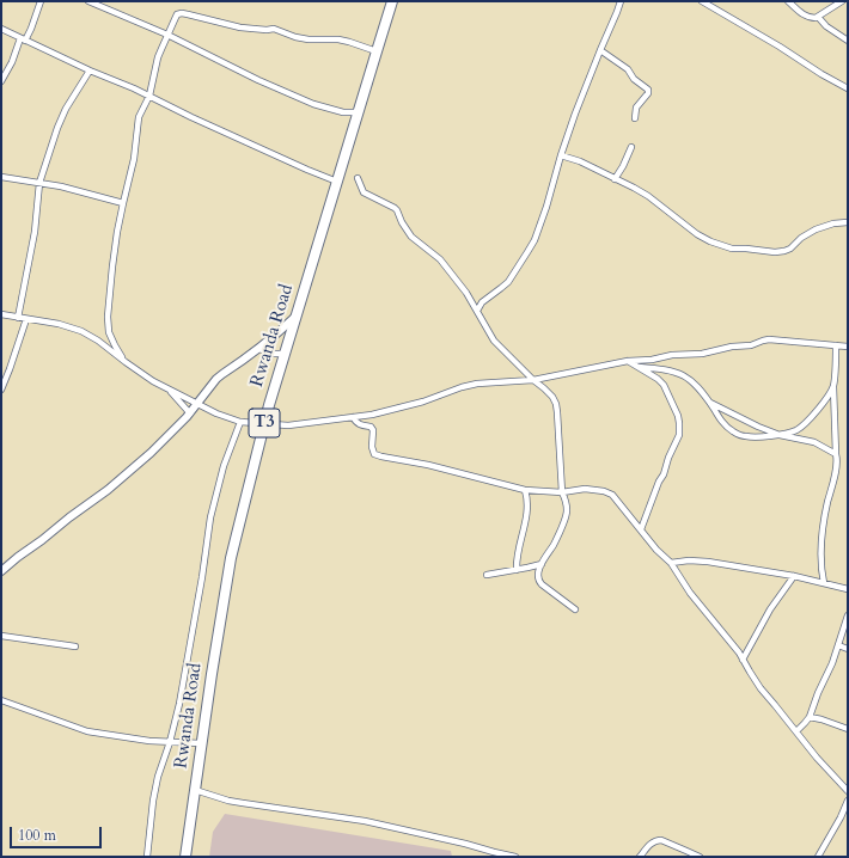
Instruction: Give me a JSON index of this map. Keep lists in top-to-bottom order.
{
  "streets": {
    "highway": ["Rwanda Road", "T3"]
  },
  "scale_bar": "100 m"
}
